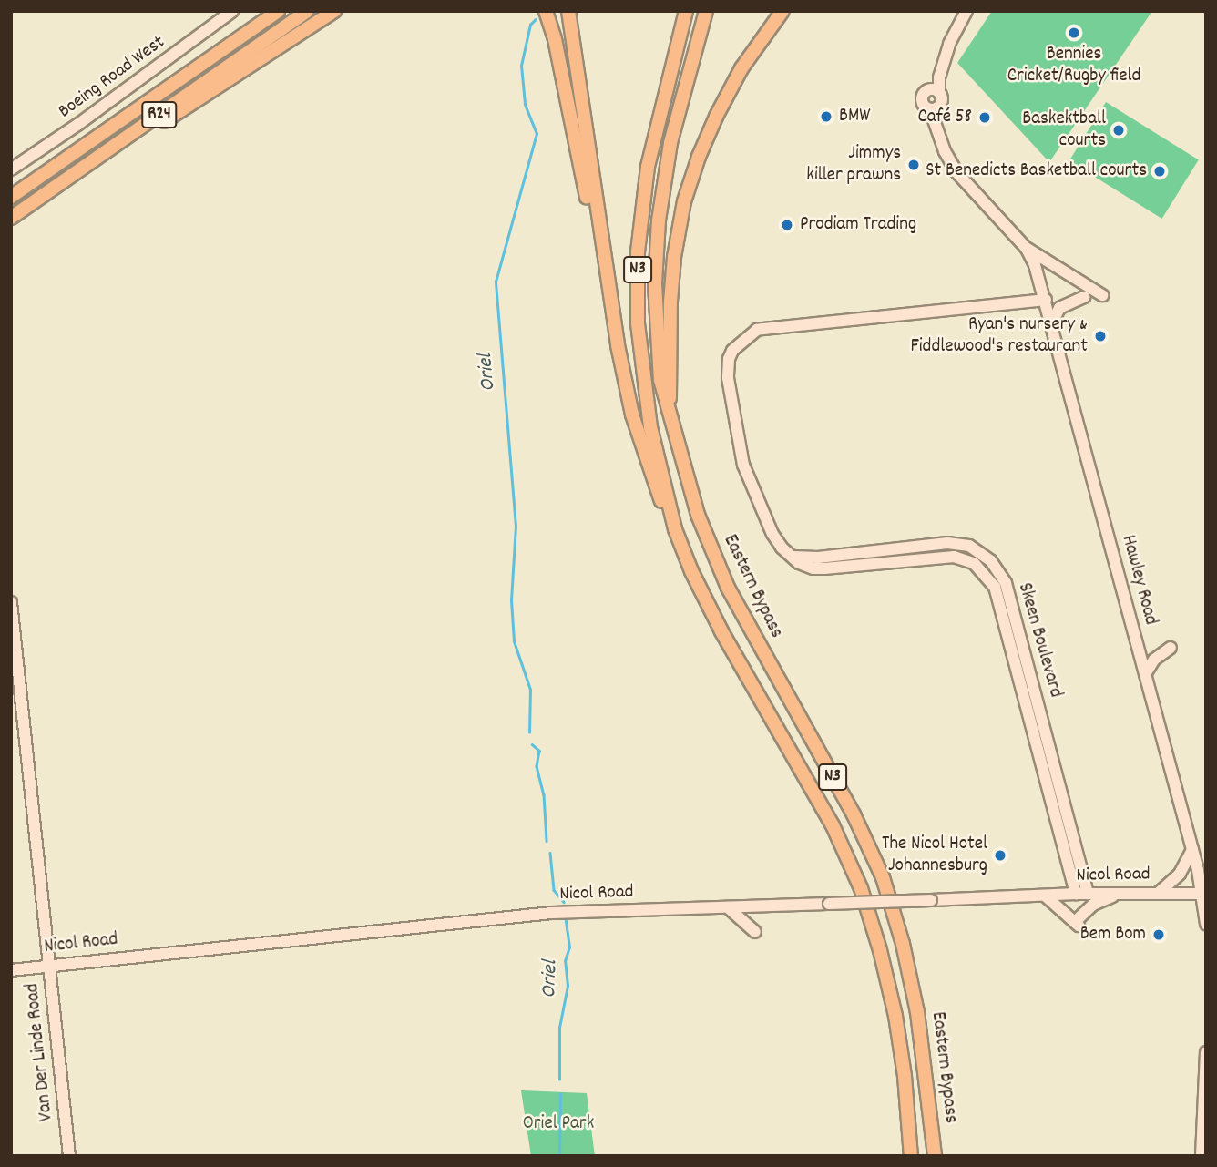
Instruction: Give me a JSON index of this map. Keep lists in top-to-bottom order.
{
  "streets": {
    "highway": ["R24", "N3", "Eastern Bypass"],
    "main road": [
      "Boeing Road West",
      "Hawley Road",
      "Skeen Boulevard",
      "Nicol Road",
      "Van Der Linde Road"
    ]
  },
  "crossings": [
    ["Hawley Road", "Skeen Boulevard"],
    ["Hawley Road", "Nicol Road"],
    ["Skeen Boulevard", "Nicol Road"],
    ["Nicol Road", "Van Der Linde Road"]
  ],
  "water": ["Oriel"],
  "parks": ["Oriel Park"],
  "places": [
    "Bennies Cricket/Rugby field",
    "BMW",
    "Café 58",
    "Baskektball courts",
    "Jimmys killer prawns",
    "St Benedicts Basketball courts",
    "Prodiam Trading",
    "Ryan's nursery & Fiddlewood's restaurant",
    "The Nicol Hotel Johannesburg",
    "Bem Bom"
  ]
}
